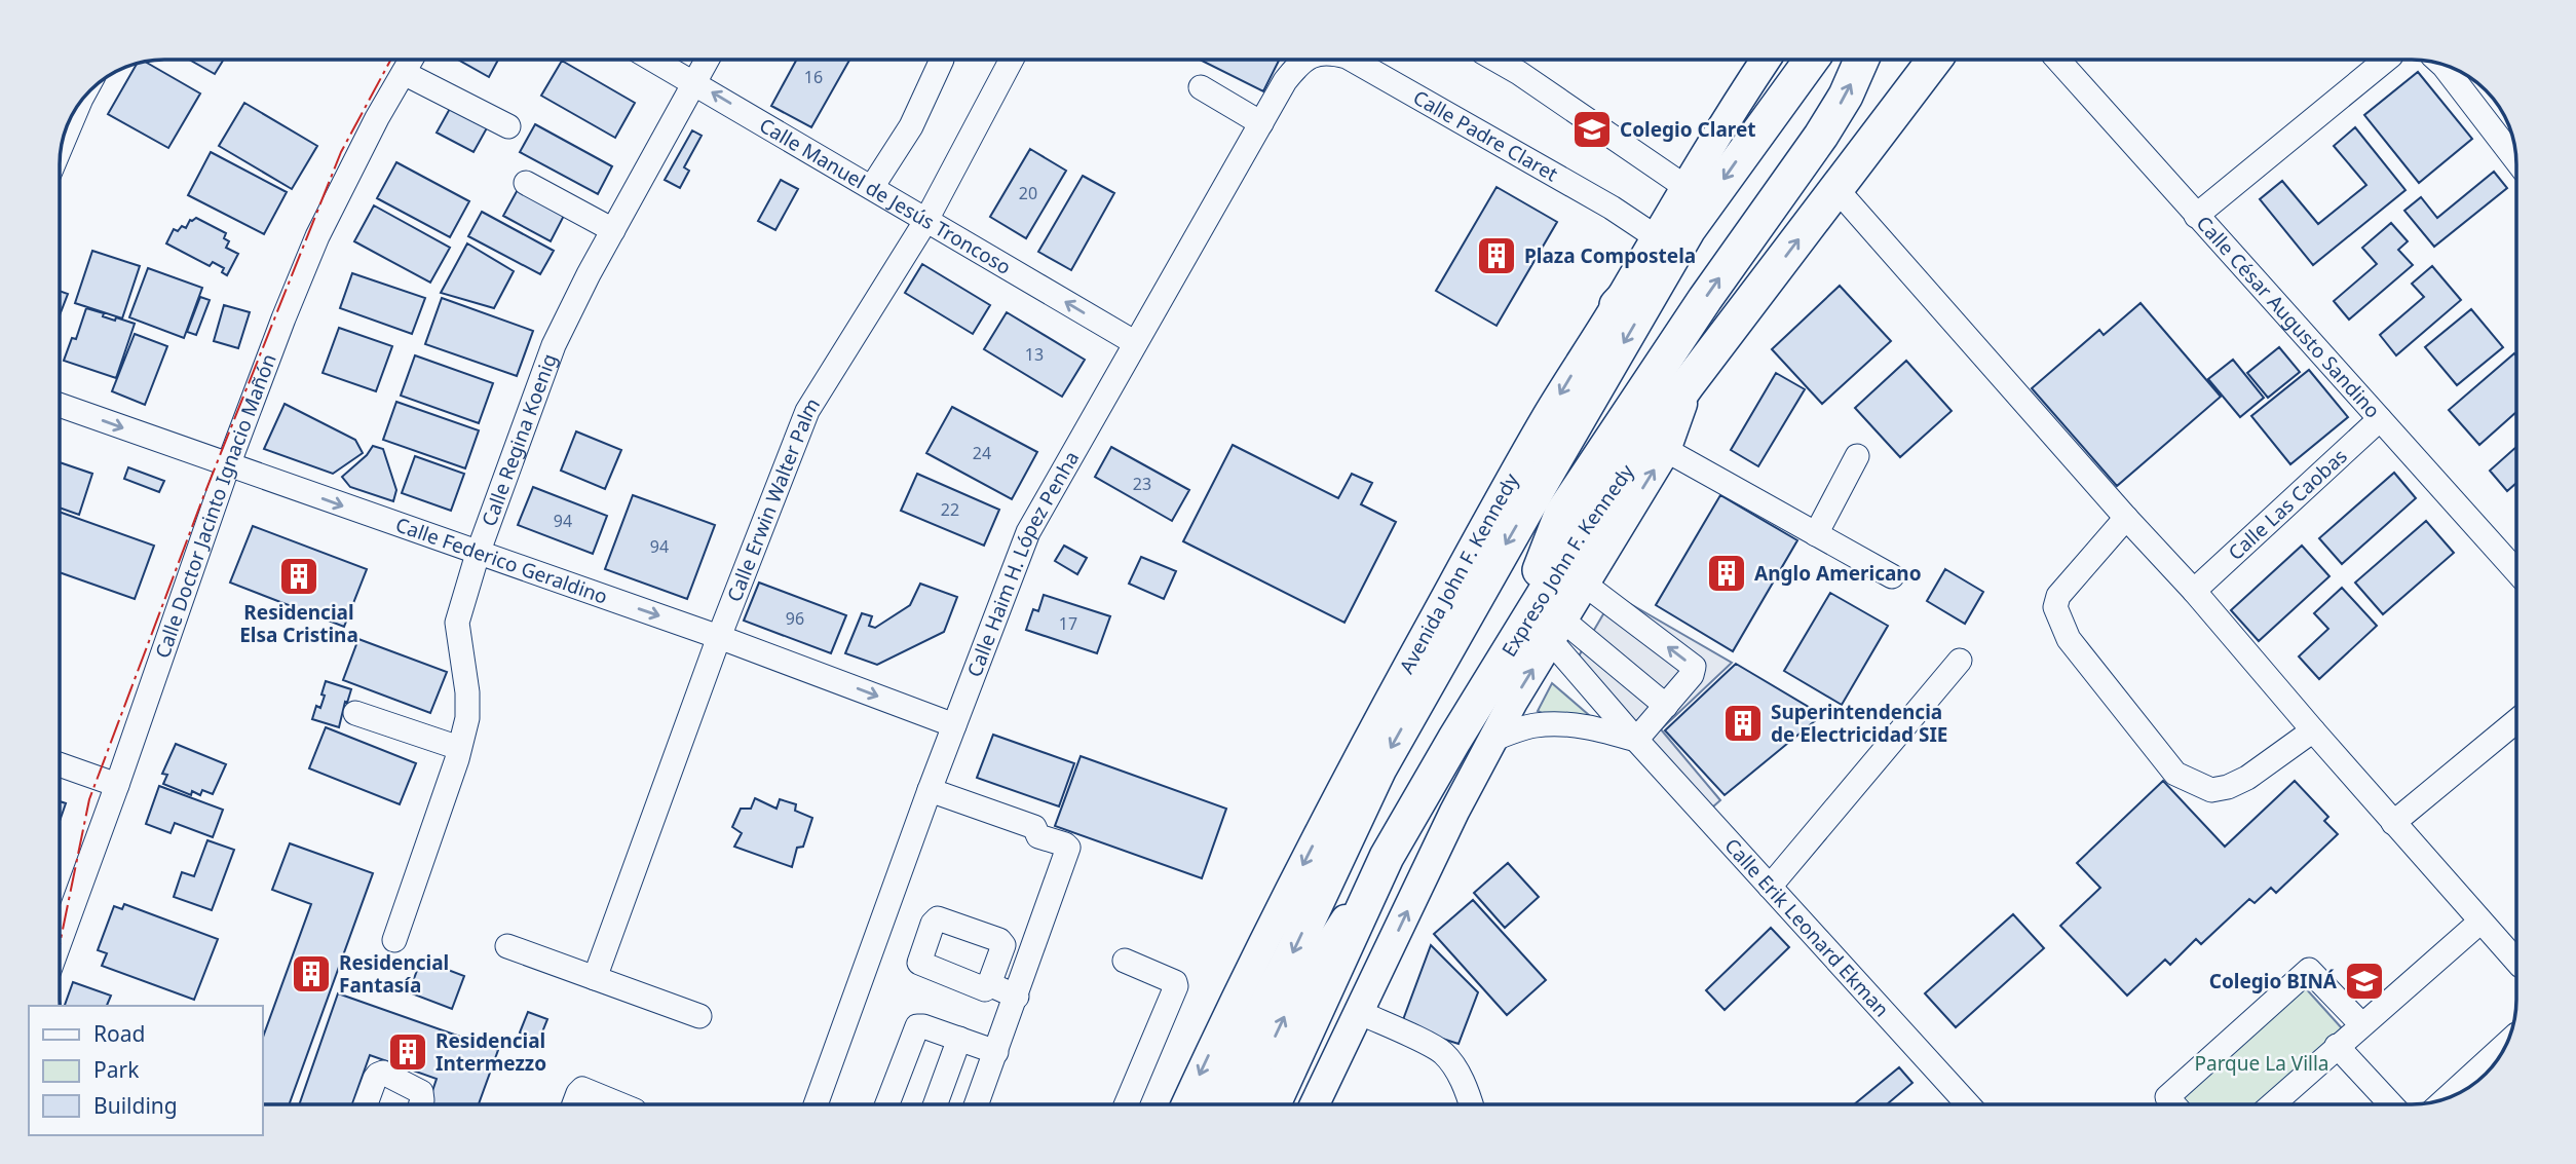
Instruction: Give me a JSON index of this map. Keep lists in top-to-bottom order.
{
  "streets": {
    "highway": ["Expreso John F. Kennedy"],
    "main road": ["Avenida John F. Kennedy"],
    "street": [
      "Calle Padre Claret",
      "Calle Manuel de Jesús Troncoso",
      "Calle César Augusto Sandino",
      "Calle Regina Koenig",
      "Calle Erwin Walter Palm",
      "Calle Las Caobas",
      "Calle Doctor Jacinto Ignacio Mañón",
      "Calle Federico Geraldino",
      "Calle Haim H. López Penha",
      "Calle Erik Leonard Ekman"
    ]
  },
  "crossings": [
    ["Calle Padre Claret", "Avenida John F. Kennedy"],
    ["Calle Manuel de Jesús Troncoso", "Calle Regina Koenig"],
    ["Calle Manuel de Jesús Troncoso", "Calle Erwin Walter Palm"],
    ["Calle Manuel de Jesús Troncoso", "Calle Haim H. López Penha"],
    ["Calle César Augusto Sandino", "Calle Las Caobas"],
    ["Calle Regina Koenig", "Calle Federico Geraldino"],
    ["Calle Erwin Walter Palm", "Calle Federico Geraldino"],
    ["Calle Doctor Jacinto Ignacio Mañón", "Calle Federico Geraldino"],
    ["Calle Federico Geraldino", "Calle Haim H. López Penha"]
  ],
  "one_way": ["Calle Manuel de Jesús Troncoso", "Calle Federico Geraldino"],
  "parks": ["Parque La Villa"],
  "places": {
    "school or university": ["Colegio Claret", "Colegio BINÁ"],
    "building": [
      "Plaza Compostela",
      "Anglo Americano",
      "Residencial Elsa Cristina",
      "Superintendencia de Electricidad SIE",
      "Residencial Fantasía",
      "Residencial Intermezzo"
    ]
  },
  "house_numbers": [
    "16",
    "20",
    "13",
    "24",
    "23",
    "22",
    "94",
    "94",
    "96",
    "17"
  ],
  "legend": ["Road", "Park", "Building"]
}
